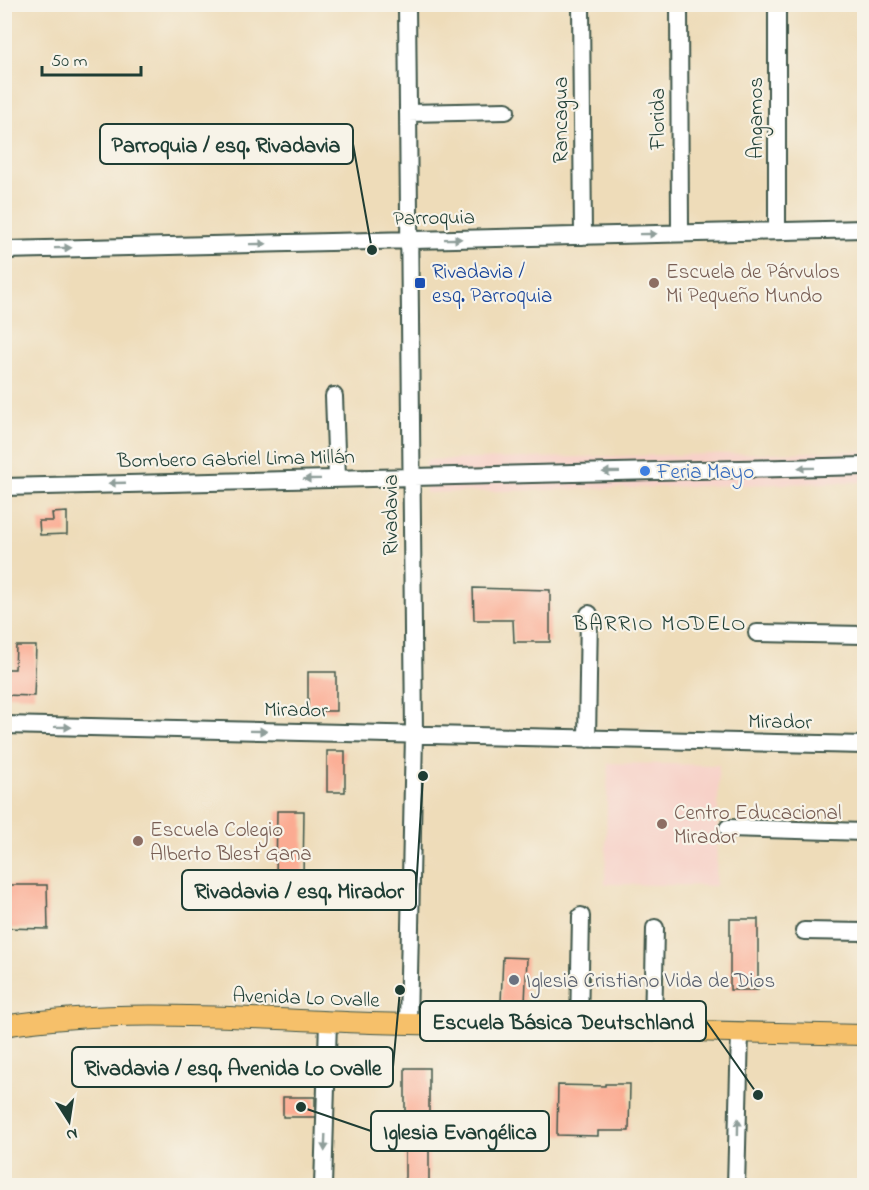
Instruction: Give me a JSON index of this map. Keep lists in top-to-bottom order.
{
  "streets": {
    "main road": ["Avenida Lo Ovalle"],
    "street": [
      "Angamos",
      "Florida",
      "Rancagua",
      "Parroquia",
      "Bombero Gabriel Lima Millán",
      "Rivadavia",
      "Mirador"
    ]
  },
  "crossings": [
    ["Angamos", "Parroquia"],
    ["Florida", "Parroquia"],
    ["Rancagua", "Parroquia"],
    ["Parroquia", "Rivadavia"],
    ["Bombero Gabriel Lima Millán", "Rivadavia"],
    ["Rivadavia", "Mirador"],
    ["Rivadavia", "Avenida Lo Ovalle"]
  ],
  "one_way": ["Parroquia", "Bombero Gabriel Lima Millán", "Mirador"],
  "districts": ["BARRIO MODELO"],
  "places": {
    "other": [
      "Parroquia / esq. Rivadavia",
      "Escuela de Párvulos Mi Pequeño Mundo",
      "Feria Mayo",
      "Rivadavia / esq. Mirador",
      "Centro Educacional Mirador",
      "Escuela Colegio Alberto Blest Gana",
      "Iglesia Cristiano Vida de Dios",
      "Rivadavia / esq. Avenida Lo Ovalle",
      "Escuela Básica Deutschland",
      "Iglesia Evangélica"
    ],
    "transit": ["Rivadavia / esq. Parroquia"]
  },
  "scale_bar": "50 m",
  "north": "bottom"
}
